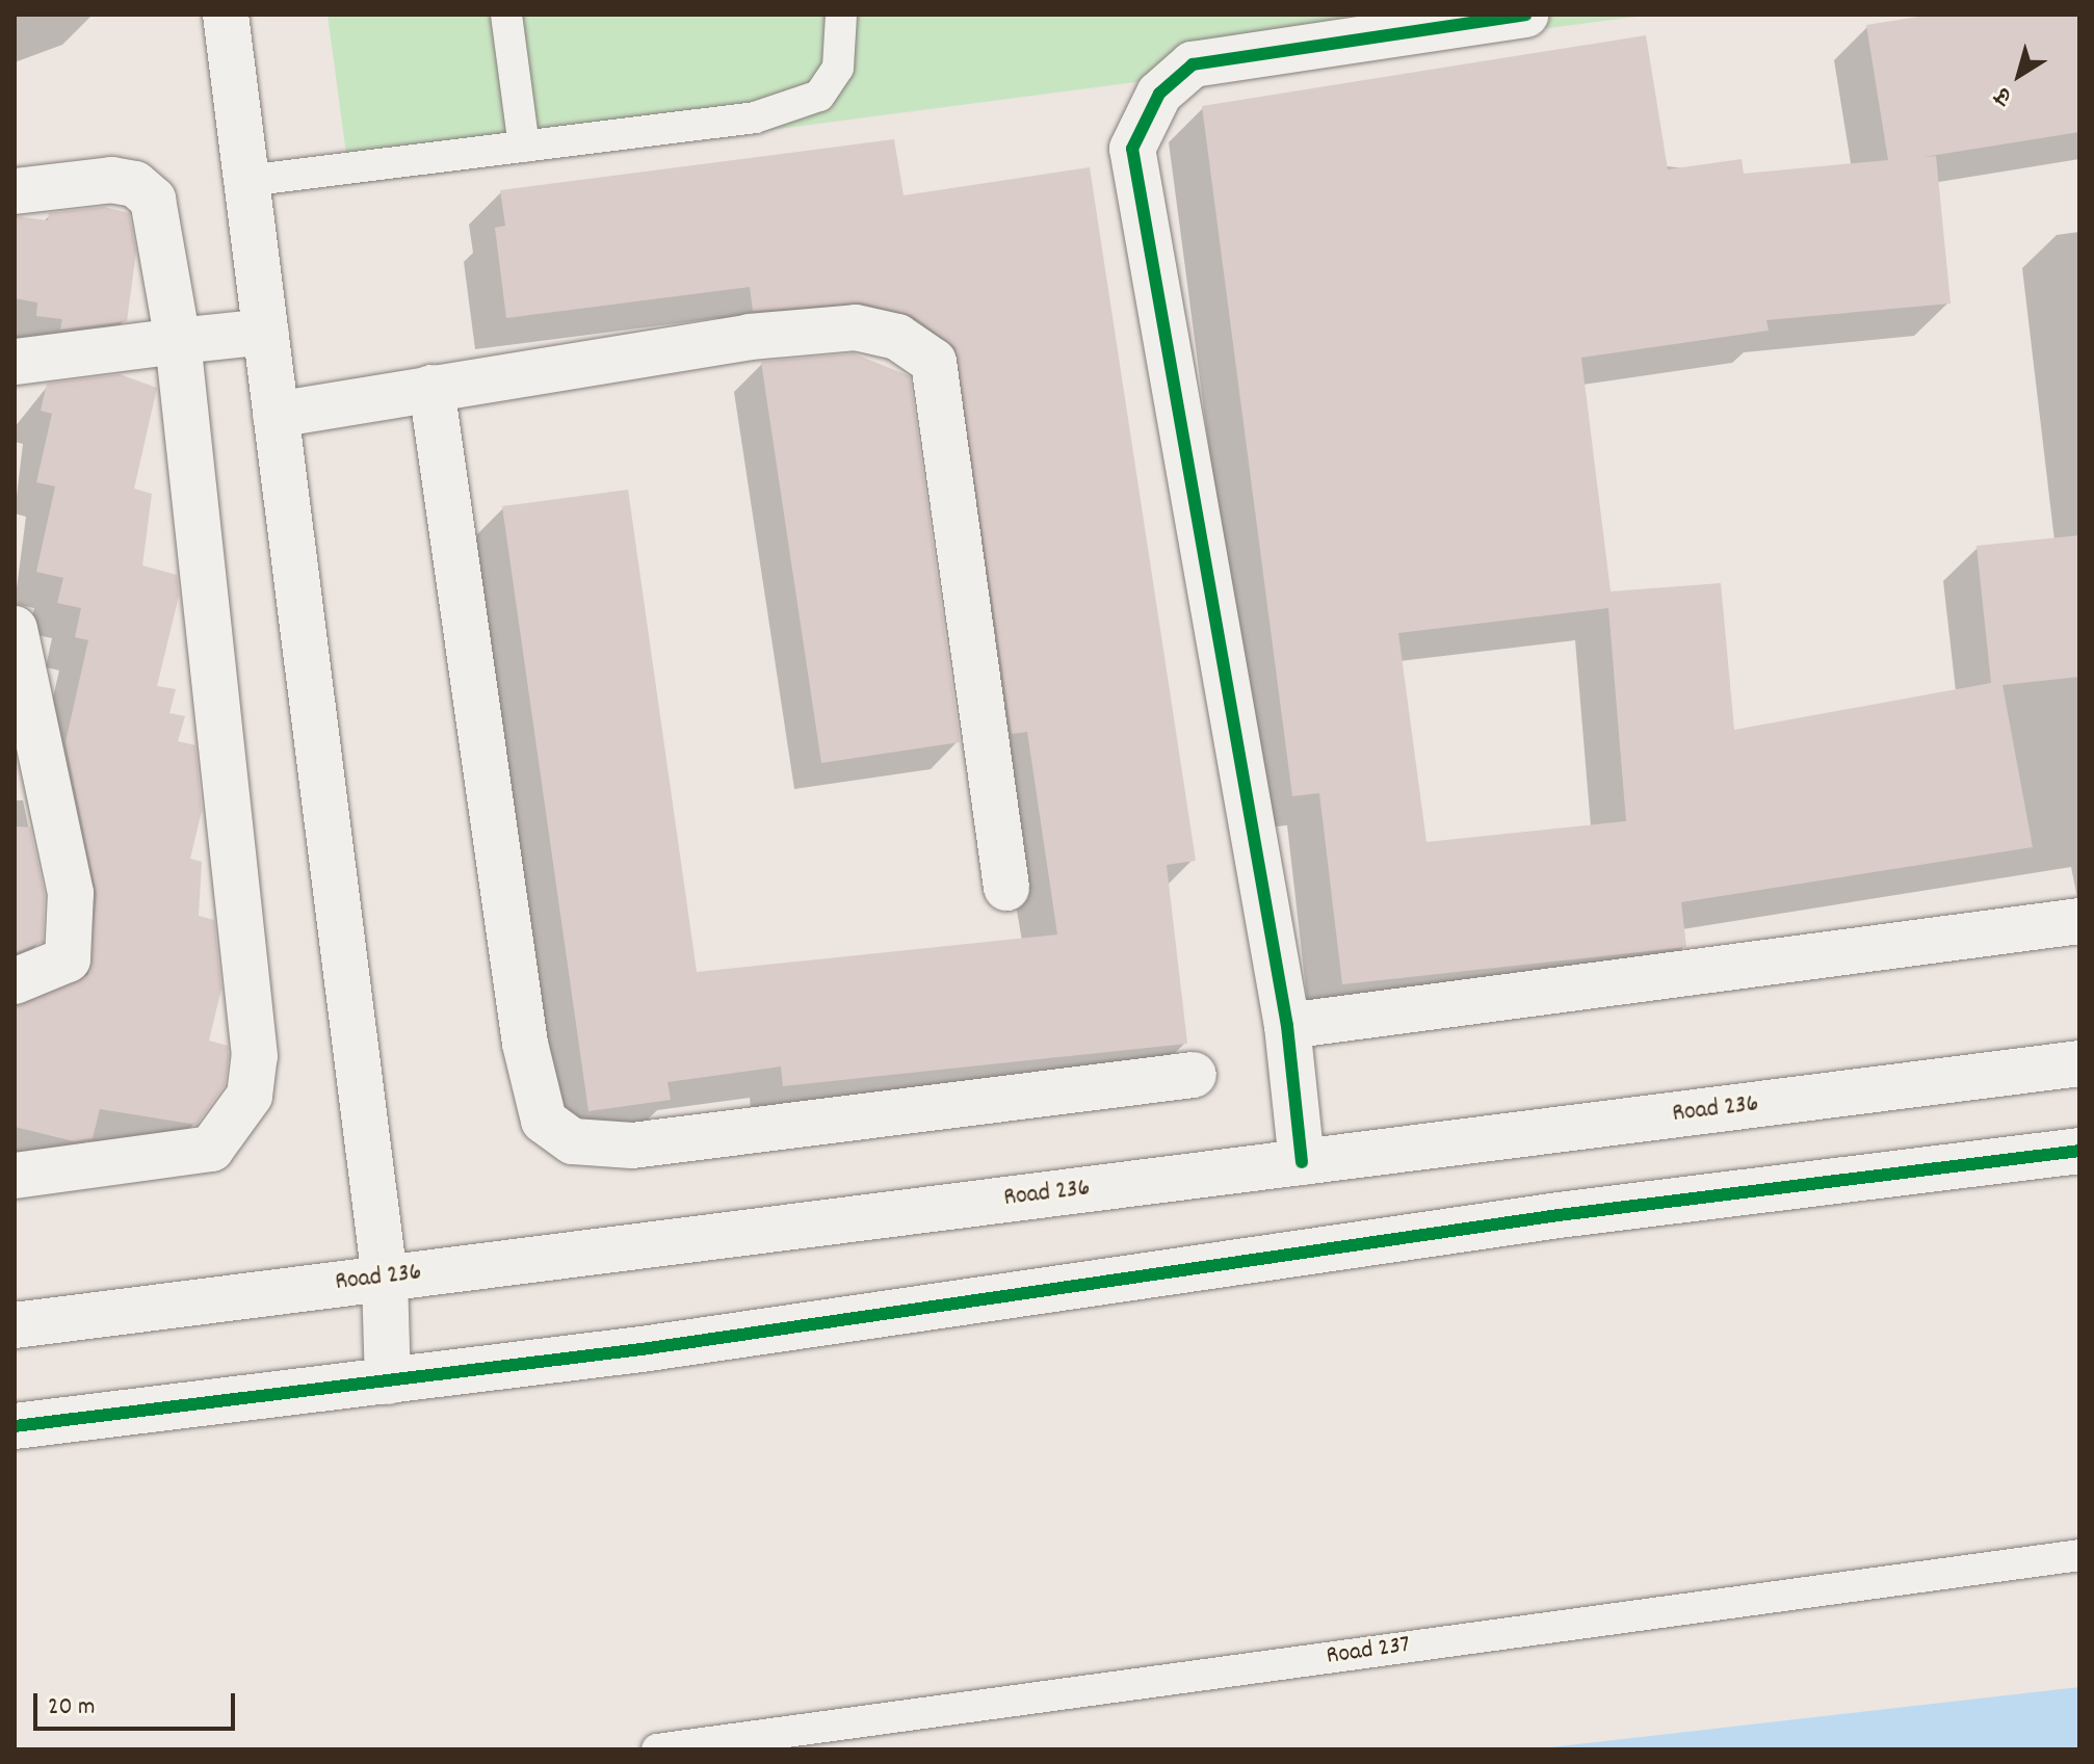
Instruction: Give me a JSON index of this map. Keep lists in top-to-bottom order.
{
  "streets": {
    "street": ["Road 236"],
    "lane": ["Road 237"]
  },
  "scale_bar": "20 m",
  "north": "bottom left"
}
